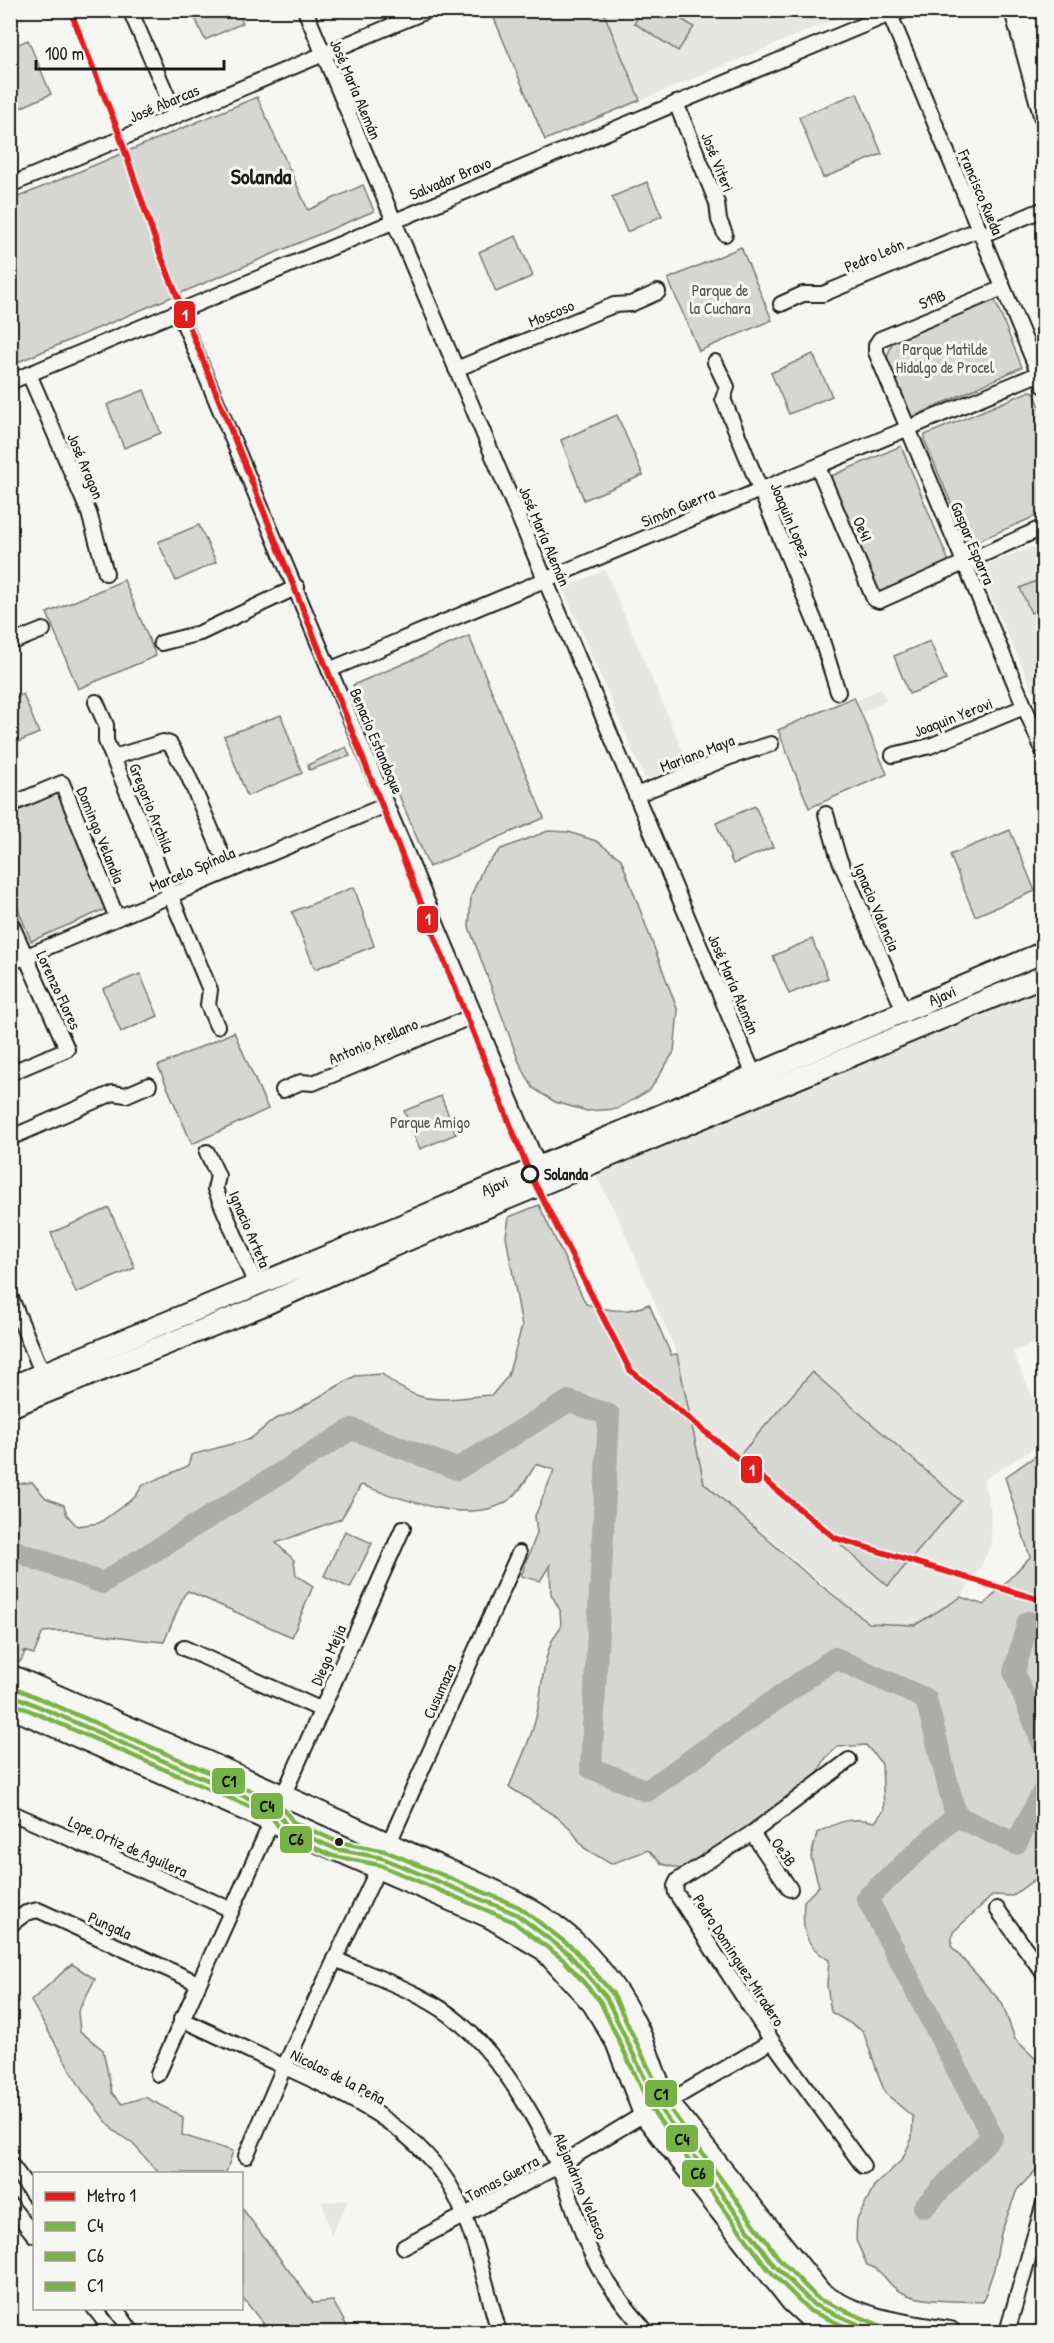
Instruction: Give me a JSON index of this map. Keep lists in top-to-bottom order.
{
  "streets": {
    "street": [
      "José María Alemán",
      "José Abarcas",
      "José Viteri",
      "Salvador Bravo",
      "Francisco Rueda",
      "Pedro León",
      "S19B",
      "Moscoso",
      "José Aragon",
      "Simón Guerra",
      "Joaquin Lopez",
      "Oe4I",
      "Gaspar Esparra",
      "Joaquin Yerovi",
      "Benacio Estandoque",
      "Mariano Maya",
      "Gregorio Archila",
      "Domingo Velandia",
      "Marcelo Spínola",
      "Ignacio Valencia",
      "Lorenzo Flores",
      "Ajavi",
      "Antonio Arellano",
      "Ignacio Arteta",
      "Diego Mejia",
      "Cusumaza",
      "Lope Ortiz de Aguilera",
      "Oe3B",
      "Pungala",
      "Pedro Dominguez Miradero",
      "Nicolas de la Peña",
      "Tomas Guerra",
      "Alejandrino Velasco"
    ]
  },
  "crossings": [
    ["José María Alemán", "José Abarcas"],
    ["José María Alemán", "Salvador Bravo"],
    ["José María Alemán", "Moscoso"],
    ["José María Alemán", "Simón Guerra"],
    ["José María Alemán", "Mariano Maya"],
    ["José María Alemán", "Ajavi"],
    ["José Viteri", "Salvador Bravo"],
    ["Salvador Bravo", "Francisco Rueda"],
    ["Salvador Bravo", "José Aragon"],
    ["Salvador Bravo", "Benacio Estandoque"],
    ["Francisco Rueda", "Pedro León"],
    ["Francisco Rueda", "S19B"],
    ["Francisco Rueda", "Simón Guerra"],
    ["S19B", "Gaspar Esparra"],
    ["Simón Guerra", "Joaquin Lopez"],
    ["Simón Guerra", "Oe4I"],
    ["Simón Guerra", "Gaspar Esparra"],
    ["Simón Guerra", "Benacio Estandoque"],
    ["Oe4I", "Gaspar Esparra"],
    ["Gaspar Esparra", "Joaquin Yerovi"],
    ["Benacio Estandoque", "Marcelo Spínola"],
    ["Benacio Estandoque", "Ajavi"],
    ["Benacio Estandoque", "Antonio Arellano"],
    ["Gregorio Archila", "Marcelo Spínola"],
    ["Domingo Velandia", "Marcelo Spínola"],
    ["Marcelo Spínola", "Lorenzo Flores"],
    ["Ignacio Valencia", "Ajavi"],
    ["Ajavi", "Ignacio Arteta"],
    ["Oe3B", "Pedro Dominguez Miradero"],
    ["Nicolas de la Peña", "Tomas Guerra"],
    ["Tomas Guerra", "Alejandrino Velasco"]
  ],
  "districts": ["Solanda"],
  "parks": ["Parque de la Cuchara", "Parque Matilde Hidalgo de Procel", "Parque Amigo"],
  "places": ["Solanda"],
  "lines": [
    "metro line 1",
    "transit line C1",
    "transit line C4",
    "transit line C6"
  ],
  "legend": [
    "Metro 1",
    "C4",
    "C6",
    "C1"
  ],
  "scale_bar": "100 m"
}
